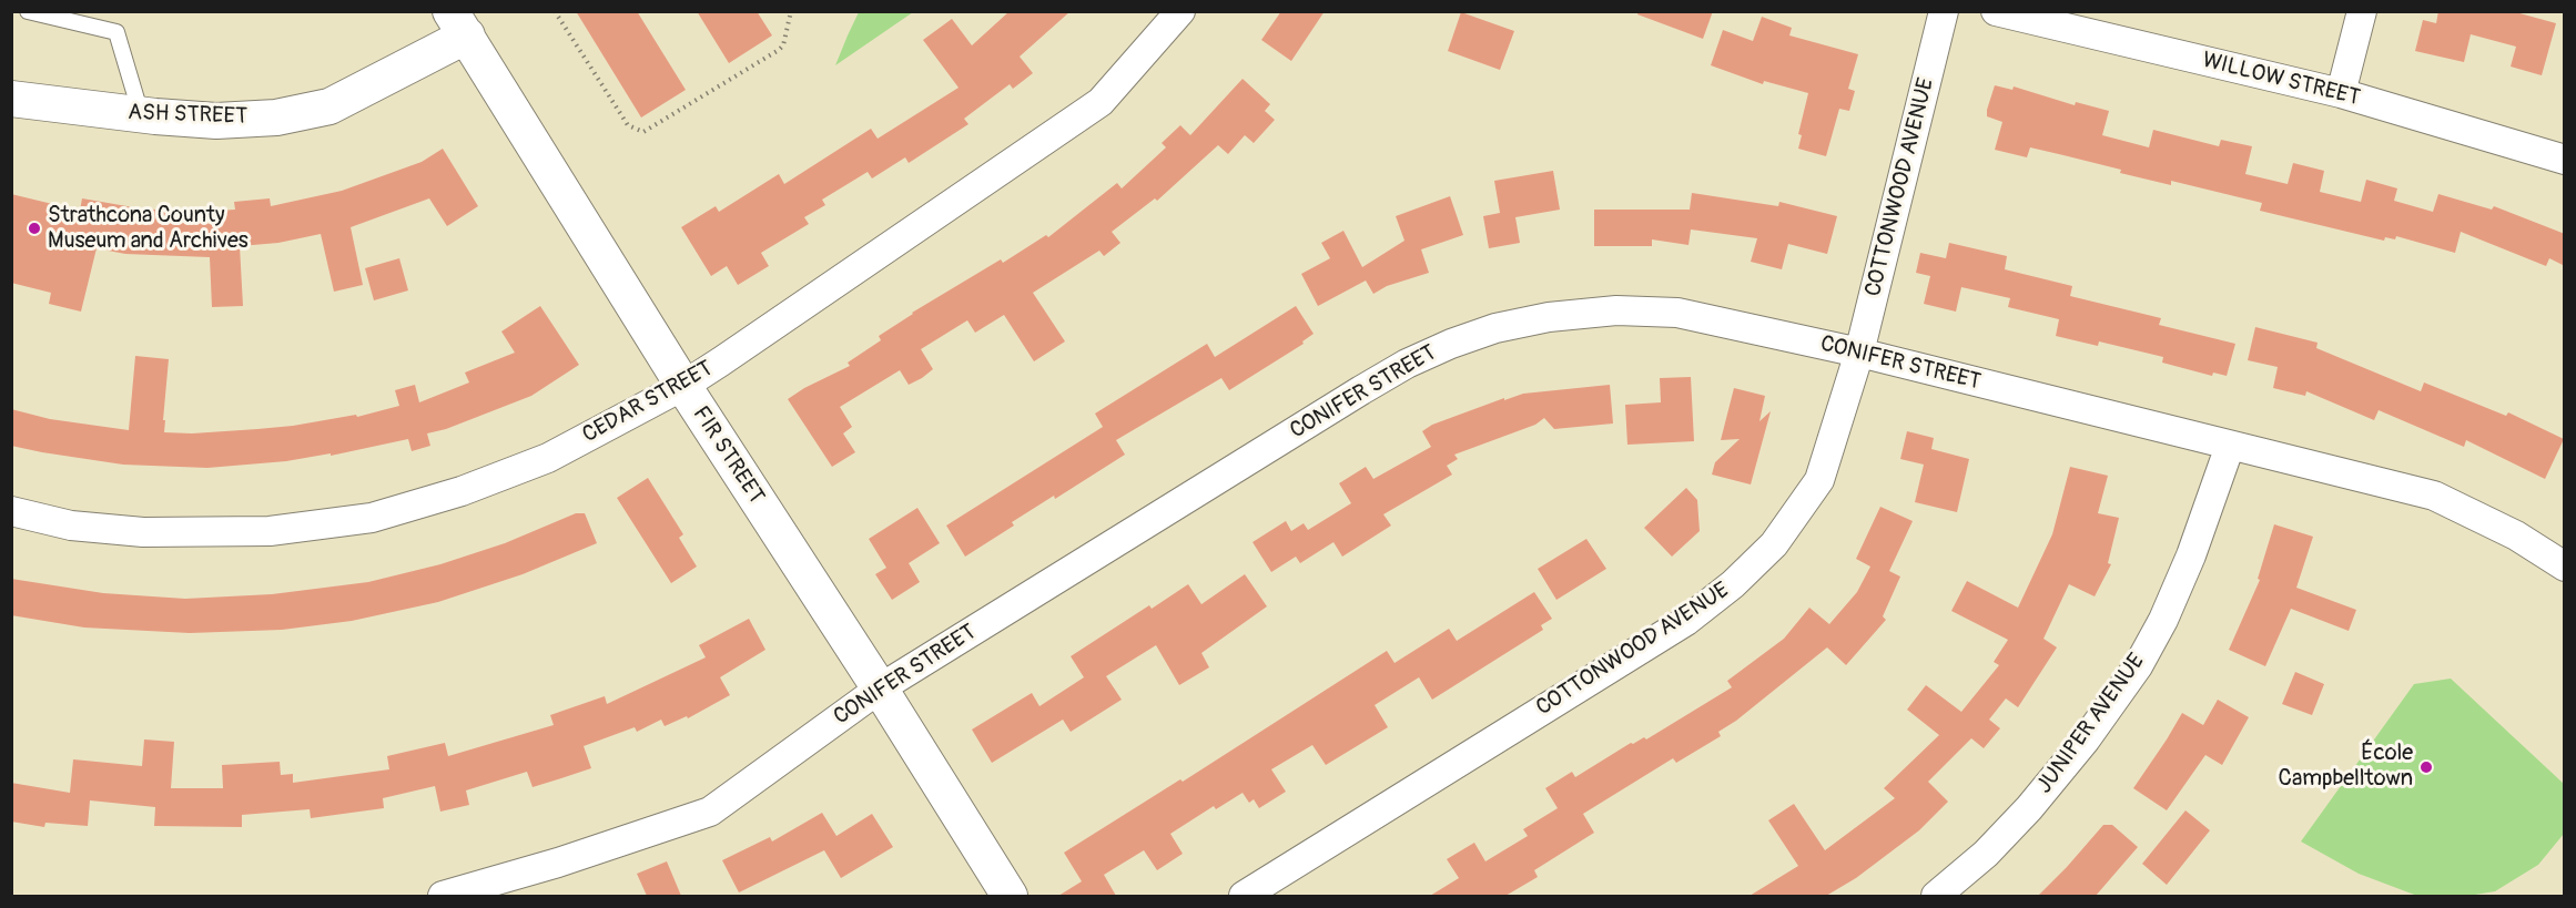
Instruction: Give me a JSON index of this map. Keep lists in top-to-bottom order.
{
  "streets": {
    "street": [
      "WILLOW STREET",
      "ASH STREET",
      "COTTONWOOD AVENUE",
      "CONIFER STREET",
      "CEDAR STREET",
      "FIR STREET",
      "JUNIPER AVENUE"
    ]
  },
  "crossings": [
    ["ASH STREET", "FIR STREET"],
    ["COTTONWOOD AVENUE", "CONIFER STREET"],
    ["CONIFER STREET", "FIR STREET"],
    ["CONIFER STREET", "JUNIPER AVENUE"],
    ["CEDAR STREET", "FIR STREET"]
  ],
  "places": ["Strathcona County Museum and Archives", "École Campbelltown"]
}
